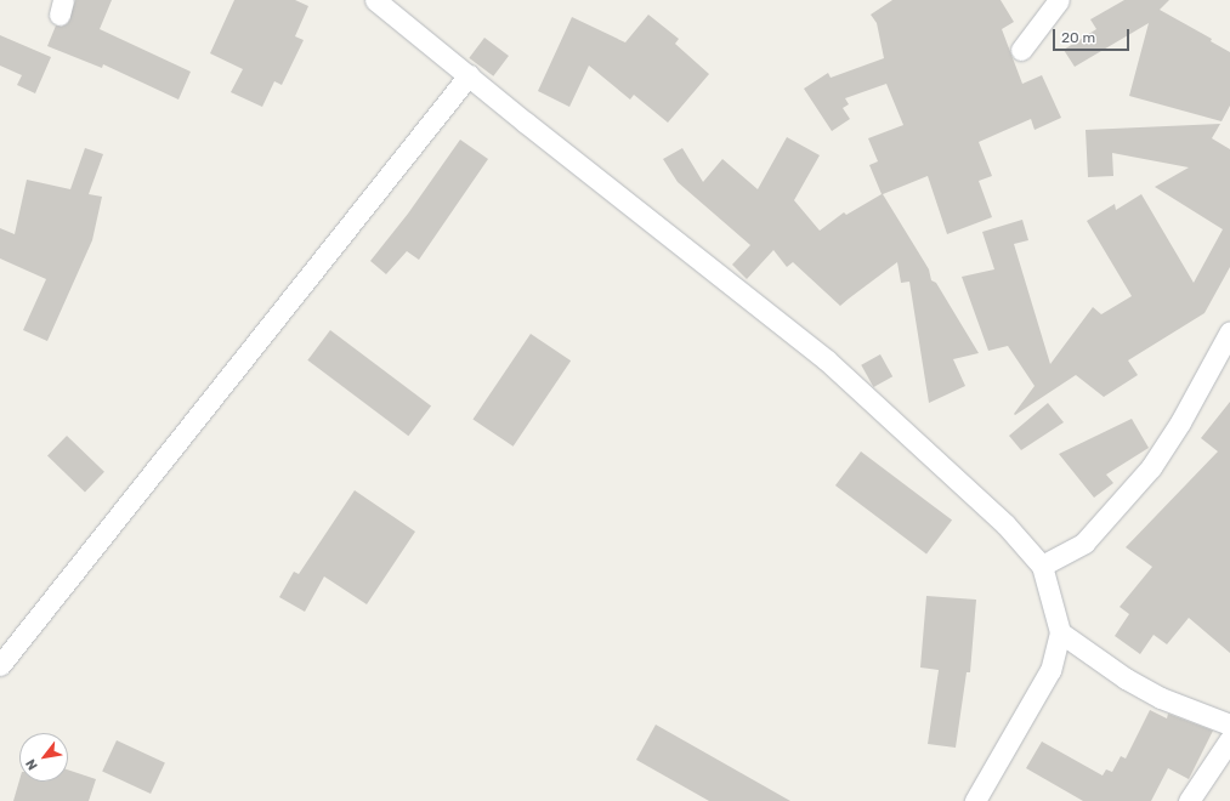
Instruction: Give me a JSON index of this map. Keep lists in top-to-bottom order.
{
  "scale_bar": "20 m",
  "north": "bottom left"
}
